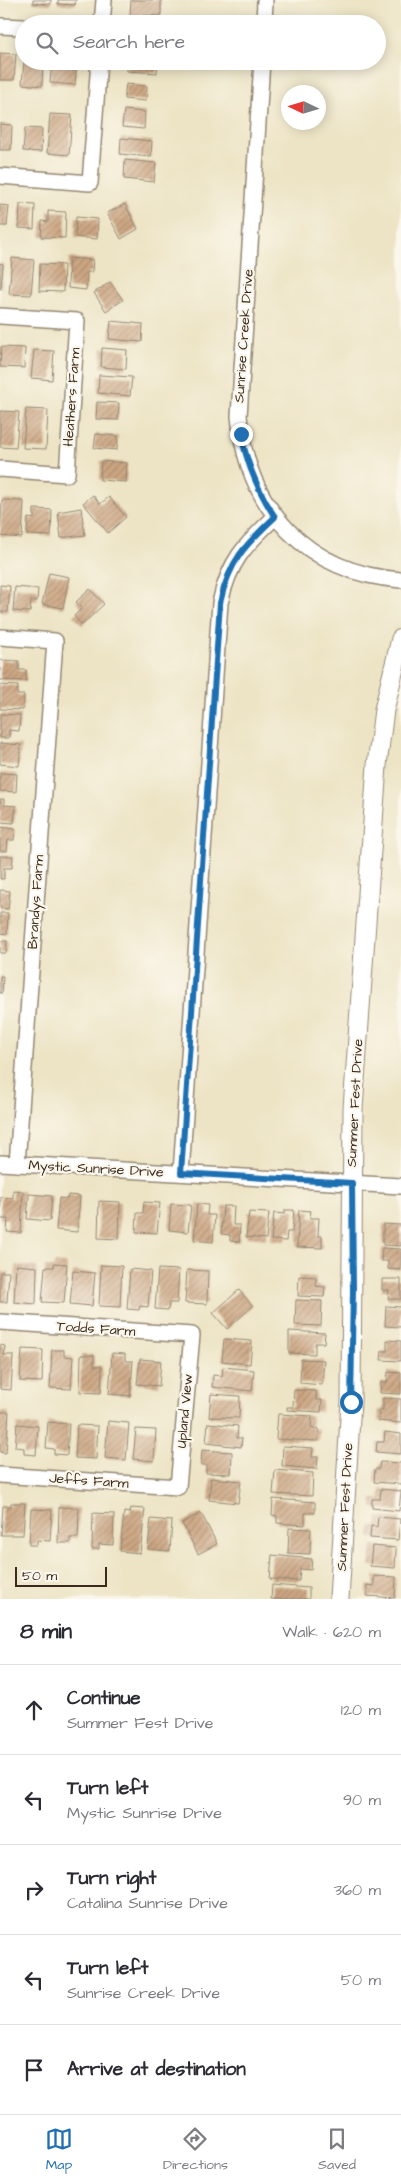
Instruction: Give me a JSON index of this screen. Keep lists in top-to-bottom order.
{
  "streets": {
    "street": [
      "Sunrise Creek Drive",
      "Heathers Farm",
      "Brandys Farm",
      "Summer Fest Drive",
      "Mystic Sunrise Drive",
      "Todds Farm",
      "Upland View",
      "Jeffs Farm"
    ]
  },
  "crossings": [
    ["Brandys Farm", "Mystic Sunrise Drive"],
    ["Summer Fest Drive", "Mystic Sunrise Drive"],
    ["Todds Farm", "Upland View"],
    ["Upland View", "Jeffs Farm"]
  ],
  "scale_bar": "50 m",
  "north": "left",
  "page": {
    "search": "Search here",
    "scale": "50 m",
    "heading": ["8 min", "Walk · 620 m"],
    "list": [
      ["Continue", "Summer Fest Drive", "120 m"],
      ["Turn left", "Mystic Sunrise Drive", "90 m"],
      ["Turn right", "Catalina Sunrise Drive", "360 m"],
      ["Turn left", "Sunrise Creek Drive", "50 m"],
      "Arrive at destination"
    ],
    "nav": ["Map", "Directions", "Saved"]
  }
}
